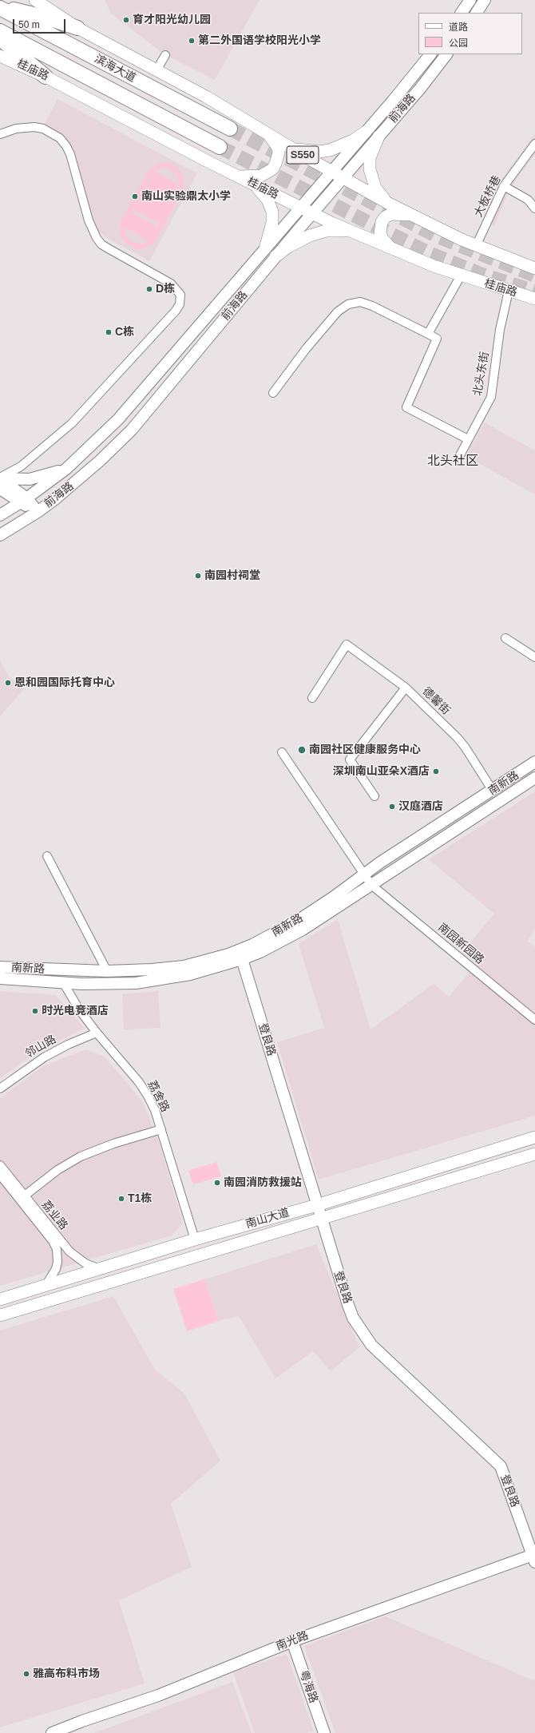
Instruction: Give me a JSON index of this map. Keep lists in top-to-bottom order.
{
  "streets": {
    "highway": ["滨海大道"],
    "main road": [
      "桂庙路",
      "前海路",
      "S550",
      "南新路",
      "登良路",
      "南山大道",
      "南光路",
      "粤海路"
    ],
    "street": [
      "大板桥巷",
      "北头东街",
      "德馨街",
      "南园新园路",
      "邻山路",
      "荔舍路",
      "荔业路"
    ]
  },
  "crossings": [
    ["桂庙路", "前海路"],
    ["桂庙路", "北头东街"],
    ["前海路", "S550"],
    ["S550", "大板桥巷"],
    ["德馨街", "南新路"],
    ["南新路", "南园新园路"],
    ["南新路", "登良路"],
    ["南新路", "荔舍路"],
    ["登良路", "南山大道"],
    ["登良路", "南光路"],
    ["邻山路", "荔舍路"],
    ["荔舍路", "南山大道"],
    ["荔业路", "南山大道"],
    ["南光路", "粤海路"]
  ],
  "districts": ["北头社区"],
  "places": [
    "育才阳光幼儿园",
    "第二外国语学校阳光小学",
    "南山实验鼎太小学",
    "D栋",
    "C栋",
    "南园村祠堂",
    "恩和园国际托育中心",
    "南园社区健康服务中心",
    "深圳南山亚朵X酒店",
    "汉庭酒店",
    "时光电竞酒店",
    "南园消防救援站",
    "T1栋",
    "雅高布料市场"
  ],
  "legend": ["道路", "公园"],
  "scale_bar": "50 m"
}
